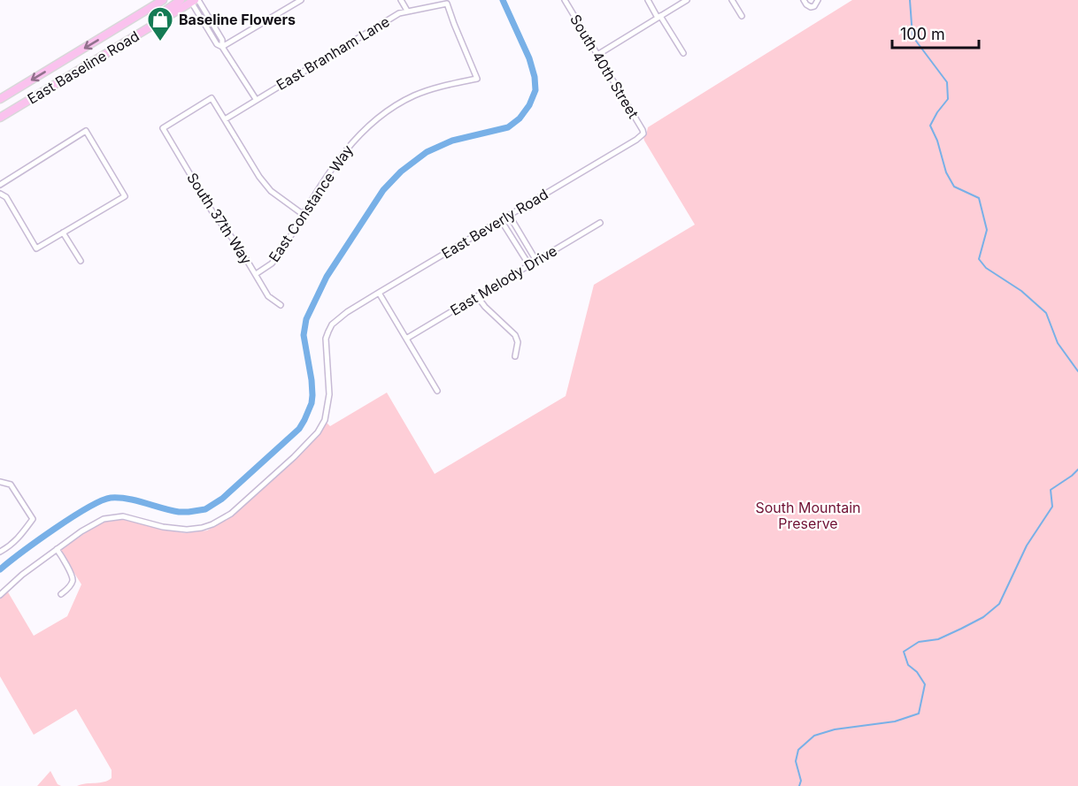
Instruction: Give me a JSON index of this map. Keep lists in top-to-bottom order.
{
  "streets": {
    "main road": ["East Baseline Road"],
    "street": [
      "East Branham Lane",
      "South 40th Street",
      "East Constance Way",
      "South 37th Way",
      "East Beverly Road",
      "East Melody Drive"
    ]
  },
  "crossings": [
    ["East Branham Lane", "East Constance Way"],
    ["East Branham Lane", "South 37th Way"],
    ["South 40th Street", "East Beverly Road"],
    ["East Constance Way", "South 37th Way"]
  ],
  "parks": ["South Mountain Preserve"],
  "places": {
    "shop": ["Baseline Flowers"]
  },
  "scale_bar": "100 m"
}
